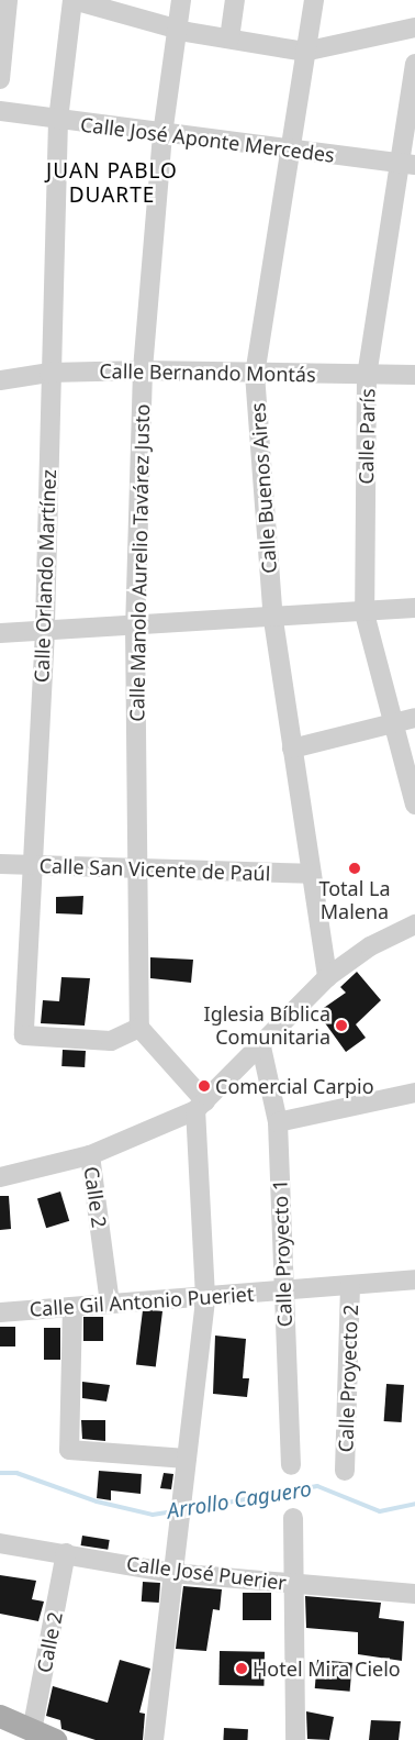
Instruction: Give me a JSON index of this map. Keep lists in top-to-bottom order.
{
  "streets": {
    "street": [
      "Calle José Aponte Mercedes",
      "Calle Bernando Montás",
      "Calle París",
      "Calle Buenos Aires",
      "Calle Manolo Aurelio Tavárez Justo",
      "Calle Orlando Martínez",
      "Calle San Vicente de Paúl",
      "Calle 2",
      "Calle Proyecto 1",
      "Calle Gil Antonio Pueriet",
      "Calle Proyecto 2",
      "Calle José Puerier"
    ]
  },
  "crossings": [
    ["Calle José Aponte Mercedes", "Calle París"],
    ["Calle José Aponte Mercedes", "Calle Buenos Aires"],
    ["Calle José Aponte Mercedes", "Calle Manolo Aurelio Tavárez Justo"],
    ["Calle José Aponte Mercedes", "Calle Orlando Martínez"],
    ["Calle Bernando Montás", "Calle París"],
    ["Calle Bernando Montás", "Calle Buenos Aires"],
    ["Calle Bernando Montás", "Calle Manolo Aurelio Tavárez Justo"],
    ["Calle Bernando Montás", "Calle Orlando Martínez"],
    ["Calle Buenos Aires", "Calle San Vicente de Paúl"],
    ["Calle Manolo Aurelio Tavárez Justo", "Calle Orlando Martínez"],
    ["Calle Manolo Aurelio Tavárez Justo", "Calle San Vicente de Paúl"],
    ["Calle Orlando Martínez", "Calle San Vicente de Paúl"],
    ["Calle 2", "Calle Gil Antonio Pueriet"],
    ["Calle 2", "Calle José Puerier"],
    ["Calle Proyecto 1", "Calle Gil Antonio Pueriet"],
    ["Calle Gil Antonio Pueriet", "Calle Proyecto 2"]
  ],
  "districts": ["JUAN PABLO DUARTE"],
  "water": ["Arrollo Caguero"],
  "places": [
    "Total La Malena",
    "Iglesia Bíblica Comunitaria",
    "Comercial Carpio",
    "Hotel Mira Cielo"
  ]
}
